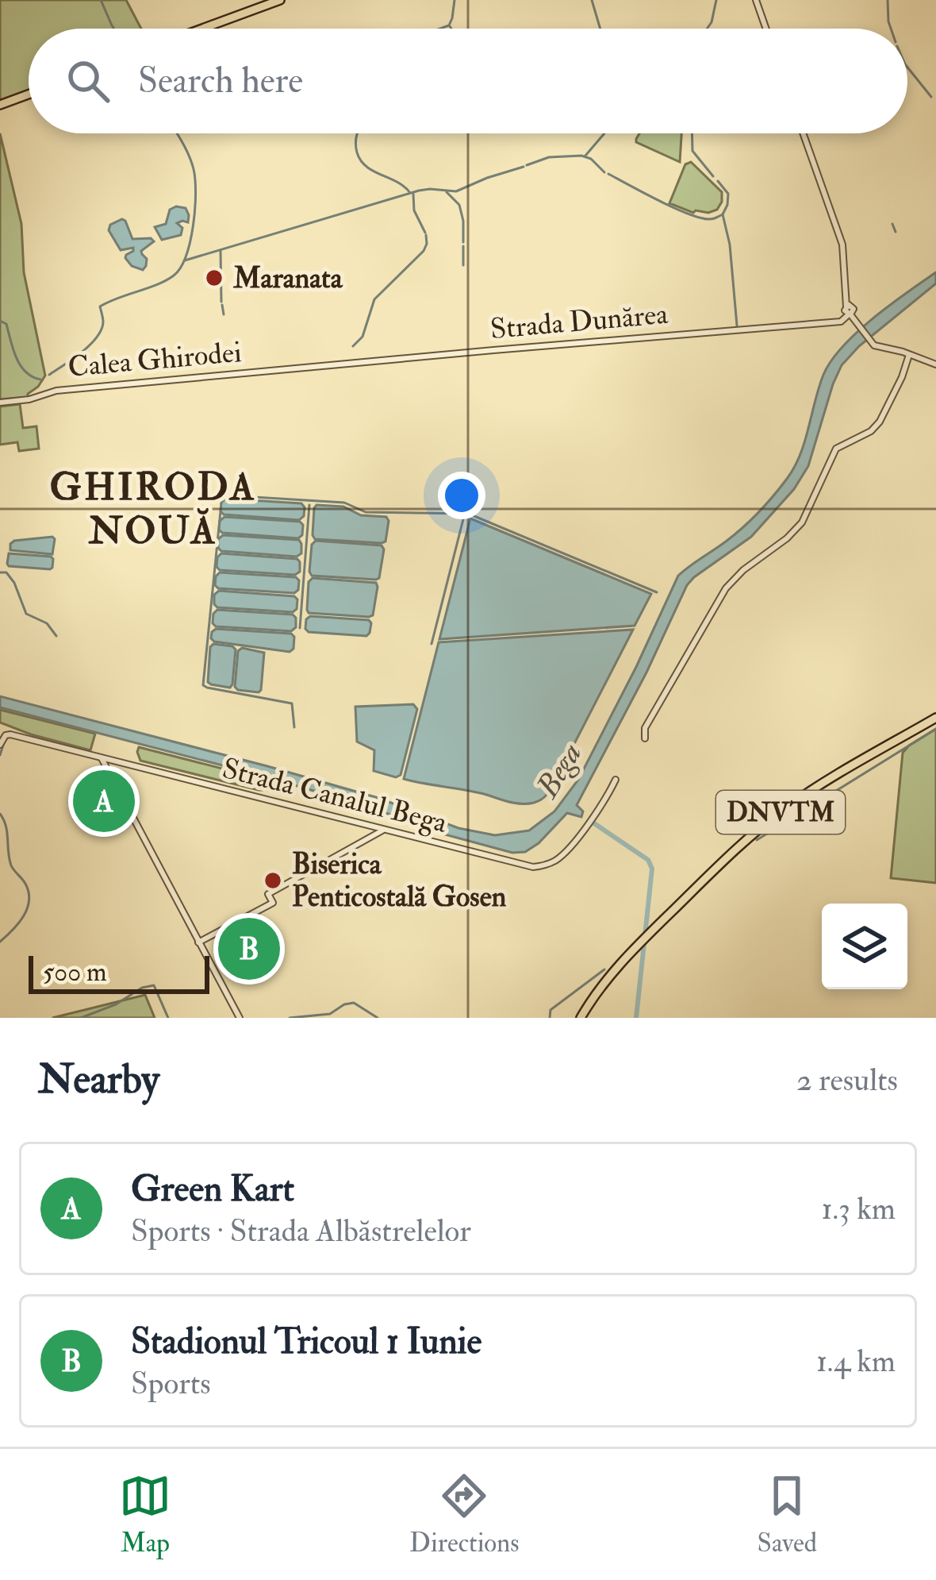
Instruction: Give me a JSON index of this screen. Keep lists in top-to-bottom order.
{
  "streets": {
    "main road": ["DNVTM"],
    "street": ["Strada Dunărea", "Calea Ghirodei", "Strada Canalul Bega"]
  },
  "crossings": [
    ["Strada Dunărea", "Calea Ghirodei"]
  ],
  "districts": ["GHIRODA NOUĂ"],
  "water": ["Bega"],
  "places": ["Maranata", "Biserica Penticostală Gosen"],
  "scale_bar": "500 m",
  "page": {
    "search": "Search here",
    "pins": ["A", "B"],
    "scale": "500 m",
    "heading": ["Nearby", "2 results"],
    "list": [
      {
        "mark": "A",
        "name": "Green Kart",
        "note": "Sports · Strada Albăstrelelor",
        "value": "1.3 km"
      },
      {
        "mark": "B",
        "name": "Stadionul Tricoul 1 Iunie",
        "note": "Sports",
        "value": "1.4 km"
      }
    ],
    "nav": ["Map", "Directions", "Saved"]
  }
}
